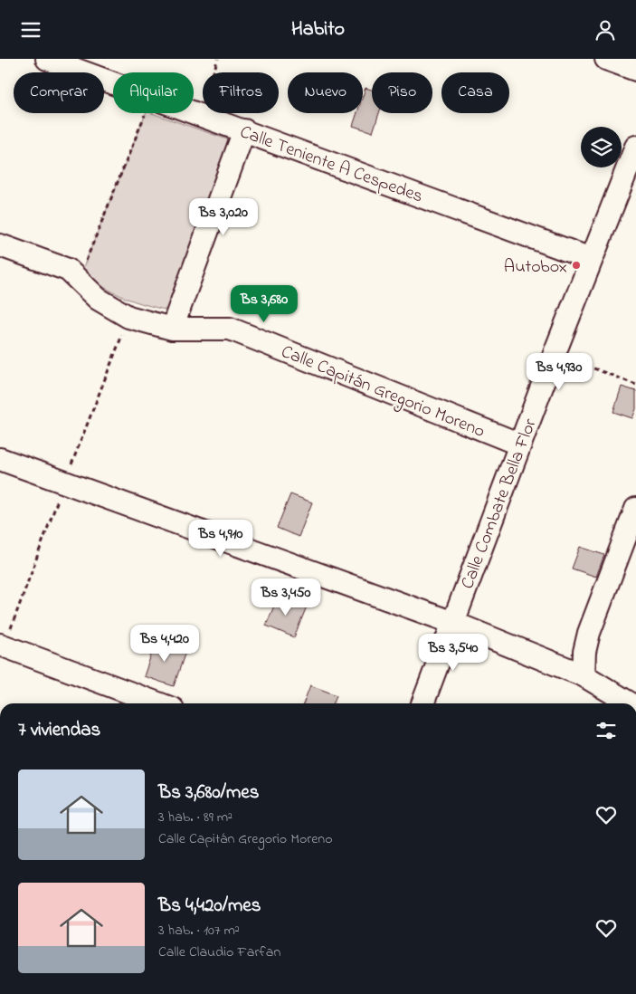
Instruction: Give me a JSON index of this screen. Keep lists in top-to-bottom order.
{
  "streets": {
    "street": ["Calle Teniente A Cespedes", "Calle Capitán Gregorio Moreno", "Calle Combate Bella Flor"]
  },
  "crossings": [
    ["Calle Teniente A Cespedes", "Calle Combate Bella Flor"],
    ["Calle Capitán Gregorio Moreno", "Calle Combate Bella Flor"]
  ],
  "places": ["Autobox"],
  "page": {
    "header": "Habito",
    "chip": [
      "Comprar",
      "Alquilar",
      "Filtros",
      "Nuevo",
      "Piso",
      "Casa"
    ],
    "price": [
      "Bs 3,020",
      "Bs 3,680",
      "Bs 4,930",
      "Bs 4,910",
      "Bs 3,450",
      "Bs 4,420",
      "Bs 3,540"
    ],
    "heading": "7 viviendas",
    "list": [
      {
        "name": "Bs 3,680/mes",
        "note": "3 hab. · 89 m² · Calle Capitán Gregorio Moreno"
      },
      {
        "name": "Bs 4,420/mes",
        "note": "3 hab. · 107 m² · Calle Claudio Farfan"
      }
    ]
  }
}
